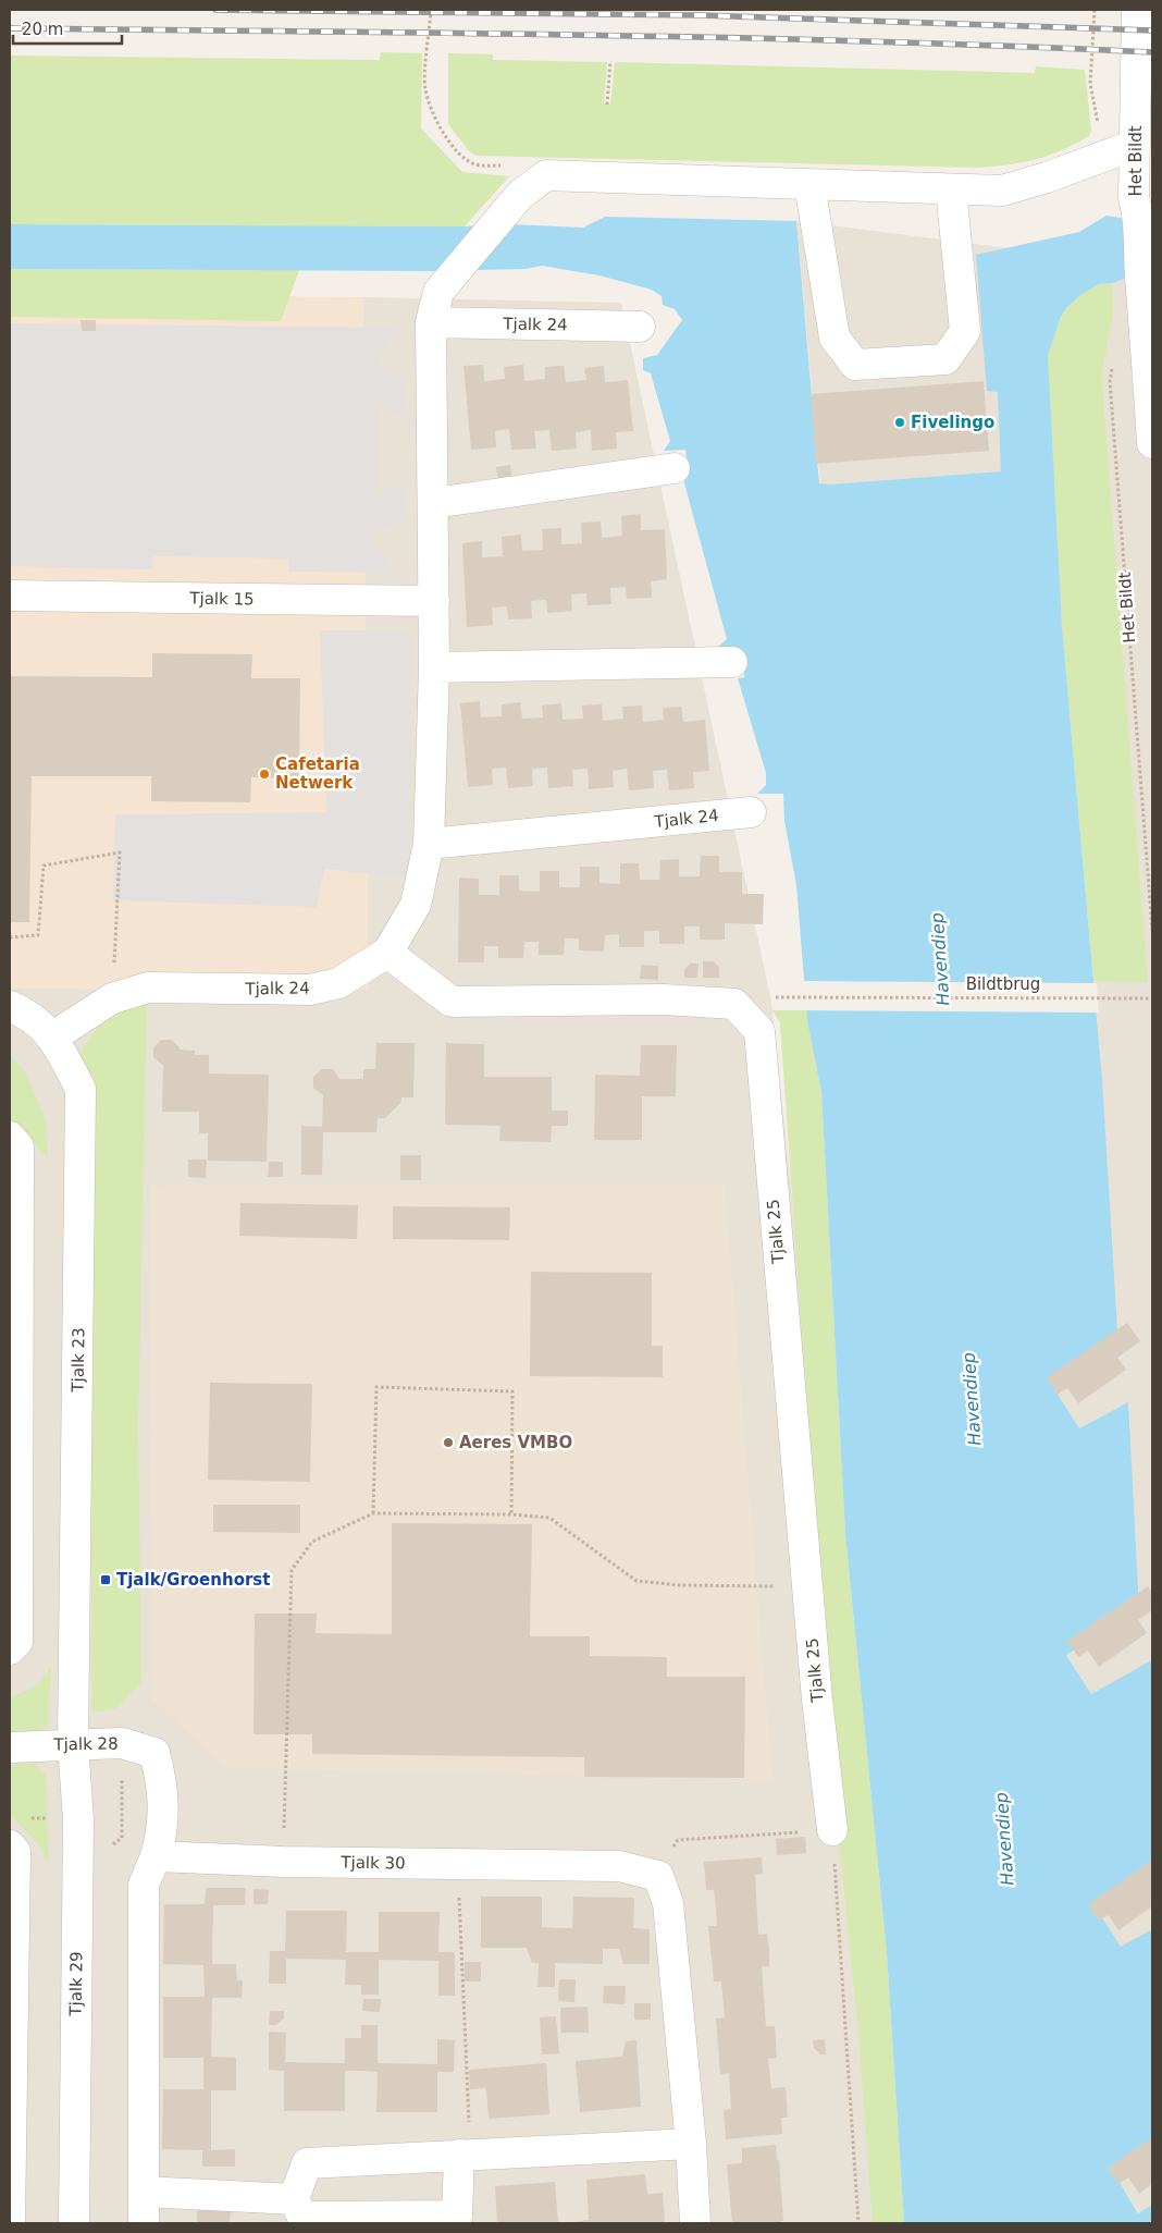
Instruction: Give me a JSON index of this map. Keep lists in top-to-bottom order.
{
  "streets": {
    "street": [
      "Het Bildt",
      "Tjalk 24",
      "Tjalk 15",
      "Tjalk 25",
      "Tjalk 23",
      "Tjalk 28",
      "Tjalk 30",
      "Tjalk 29"
    ],
    "path": ["Bildtbrug"]
  },
  "crossings": [
    ["Tjalk 24", "Tjalk 15"],
    ["Tjalk 24", "Tjalk 25"],
    ["Tjalk 24", "Tjalk 23"],
    ["Tjalk 23", "Tjalk 28"],
    ["Tjalk 23", "Tjalk 29"],
    ["Tjalk 28", "Tjalk 30"],
    ["Tjalk 28", "Tjalk 29"]
  ],
  "water": ["Havendiep"],
  "places": {
    "other": ["Fivelingo", "Cafetaria Netwerk", "Aeres VMBO"],
    "transit": ["Tjalk/Groenhorst"]
  },
  "scale_bar": "20 m"
}
